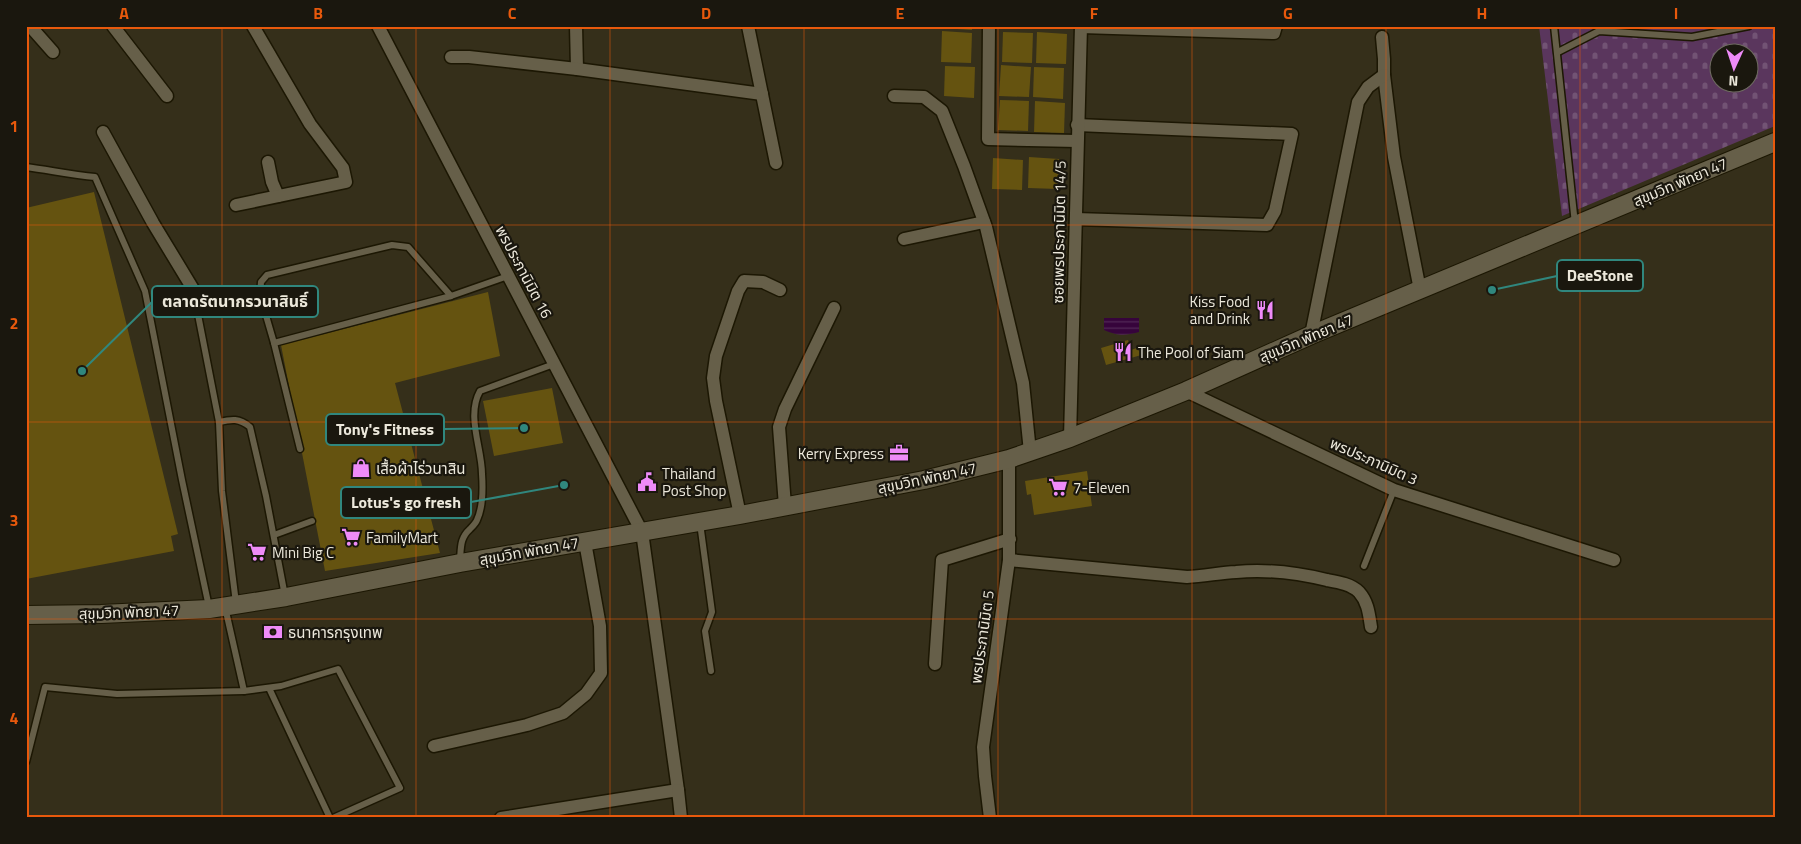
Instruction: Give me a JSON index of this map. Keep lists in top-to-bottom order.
{
  "streets": {
    "street": [
      "สุขุมวิท พัทยา 47",
      "ซอยพรประภานิมิต 14/5",
      "พรประภานิมิต 16",
      "พรประภานิมิต 3",
      "พรประภานิมิต 5"
    ]
  },
  "crossings": [
    ["สุขุมวิท พัทยา 47", "ซอยพรประภานิมิต 14/5"],
    ["สุขุมวิท พัทยา 47", "พรประภานิมิต 16"],
    ["สุขุมวิท พัทยา 47", "พรประภานิมิต 3"],
    ["สุขุมวิท พัทยา 47", "พรประภานิมิต 5"]
  ],
  "places": {
    "other": [
      "DeeStone",
      "ตลาดรัตนากรวนาสินธิ์",
      "Tony's Fitness",
      "Lotus's go fresh"
    ],
    "restaurant": ["Kiss Food and Drink", "The Pool of Siam"],
    "office": ["Kerry Express"],
    "shop": ["เสื้อผ้าไร่วนาสิน"],
    "public building": ["Thailand Post Shop"],
    "supermarket": ["7-Eleven", "FamilyMart", "Mini Big C"],
    "bank": ["ธนาคารกรุงเทพ"]
  },
  "north": "bottom",
  "grid": {
    "columns": [
      "A",
      "B",
      "C",
      "D",
      "E",
      "F",
      "G",
      "H",
      "I"
    ],
    "rows": [
      "1",
      "2",
      "3",
      "4"
    ]
  }
}
